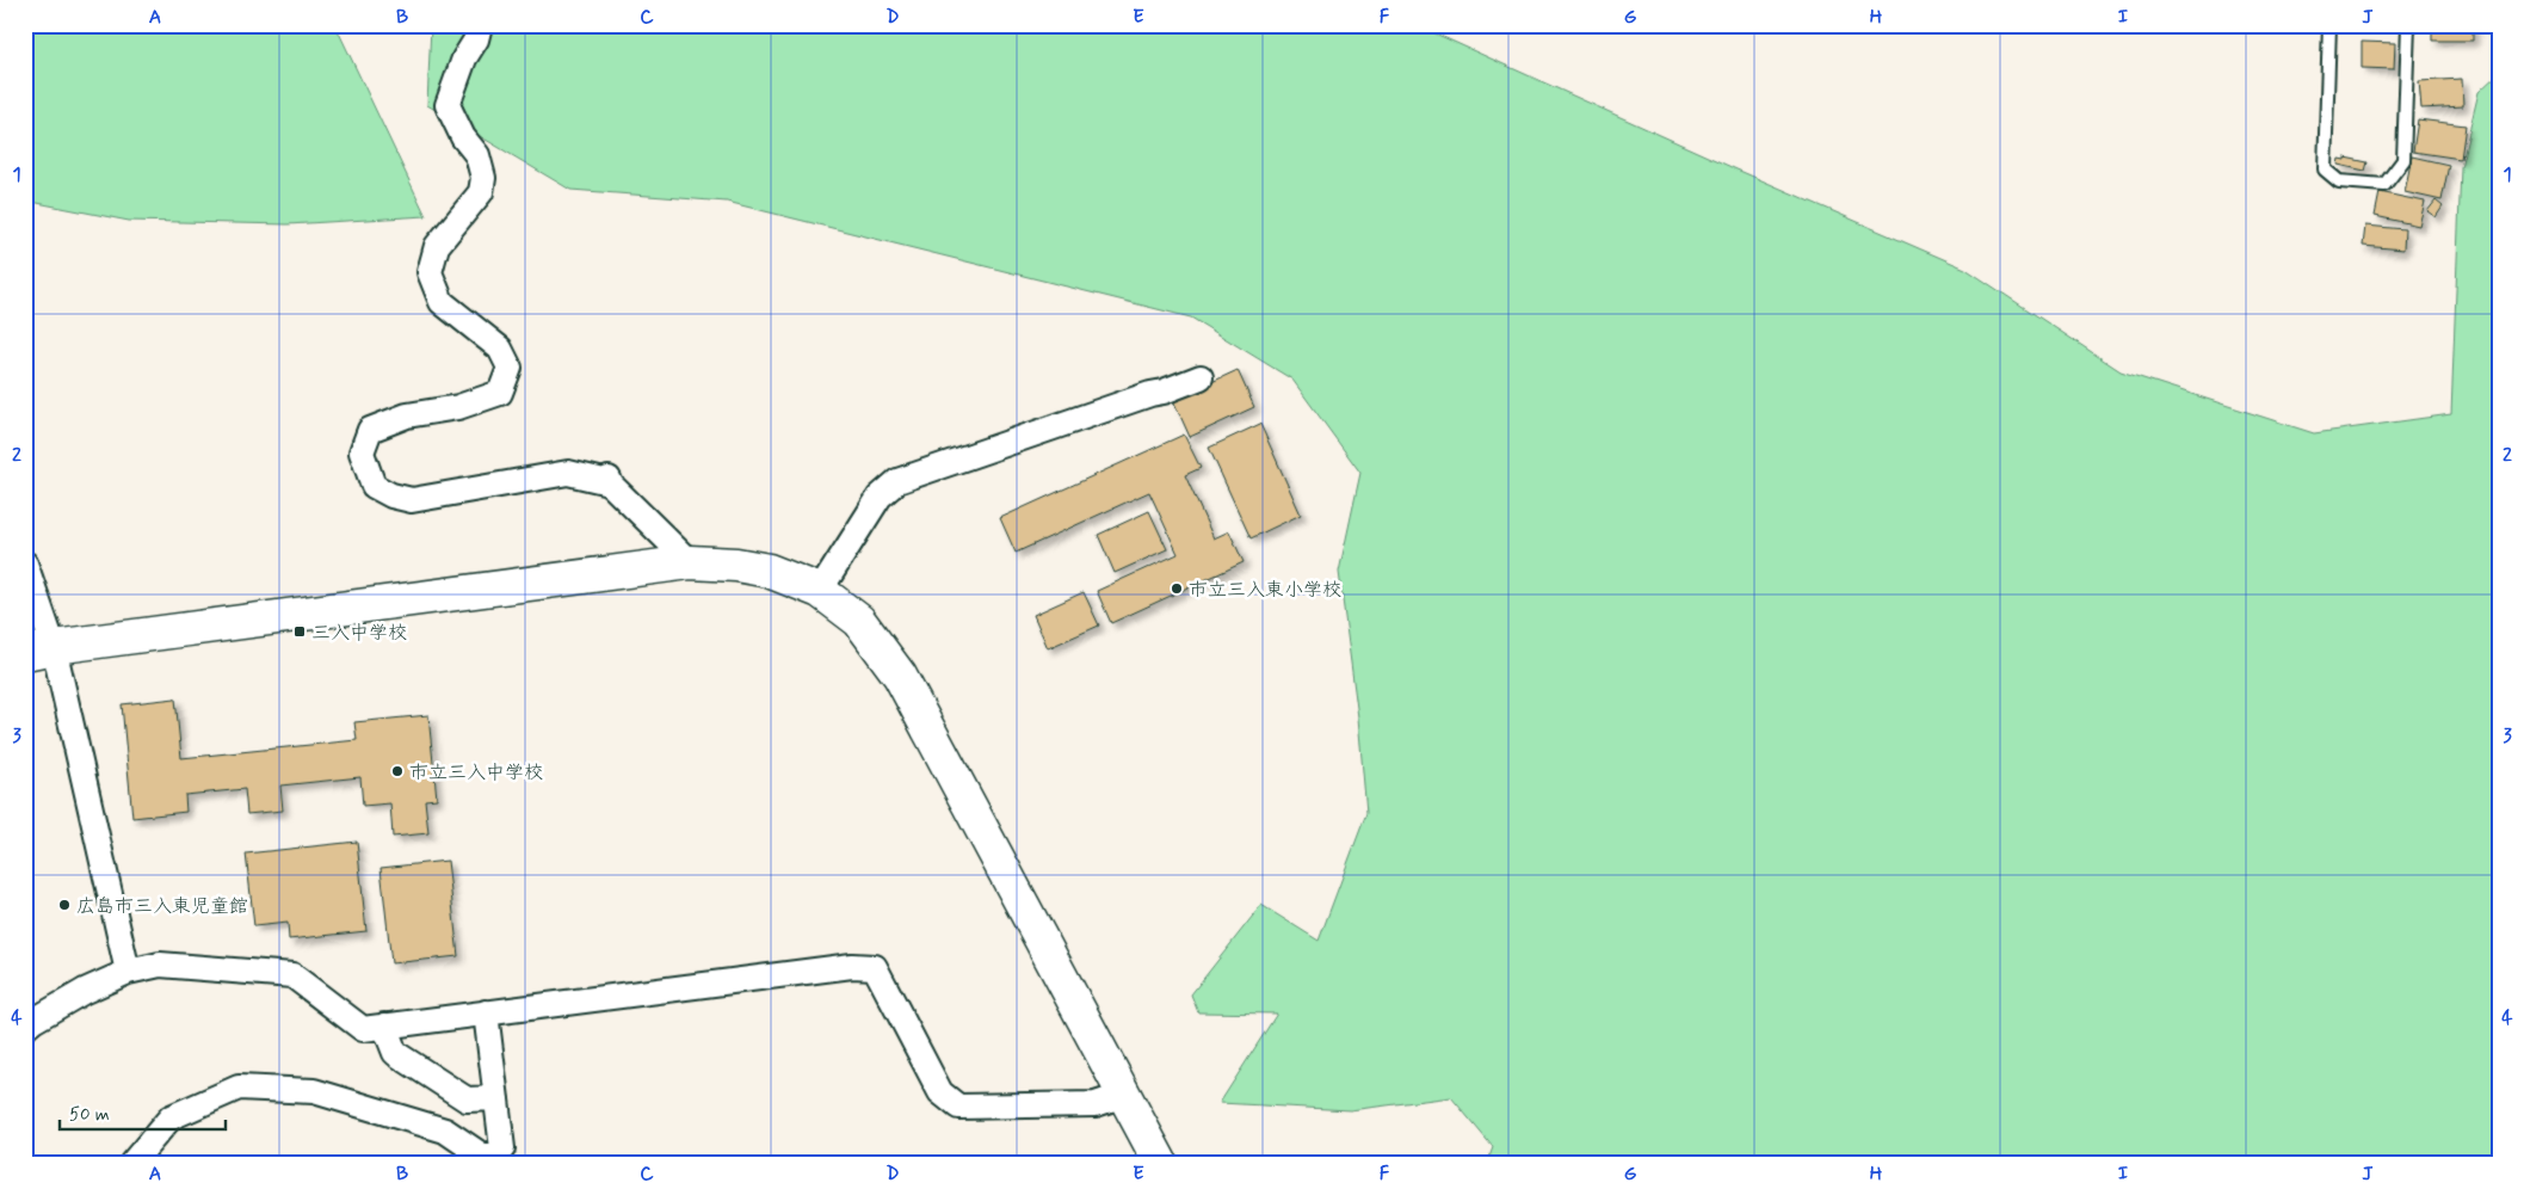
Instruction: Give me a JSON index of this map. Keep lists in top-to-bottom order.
{
  "places": {
    "other": ["市立三入東小学校", "市立三入中学校", "広島市三入東児童館"],
    "transit": ["三入中学校"]
  },
  "scale_bar": "50 m",
  "grid": {
    "columns": [
      "A",
      "B",
      "C",
      "D",
      "E",
      "F",
      "G",
      "H",
      "I",
      "J"
    ],
    "rows": [
      "1",
      "2",
      "3",
      "4"
    ]
  }
}
